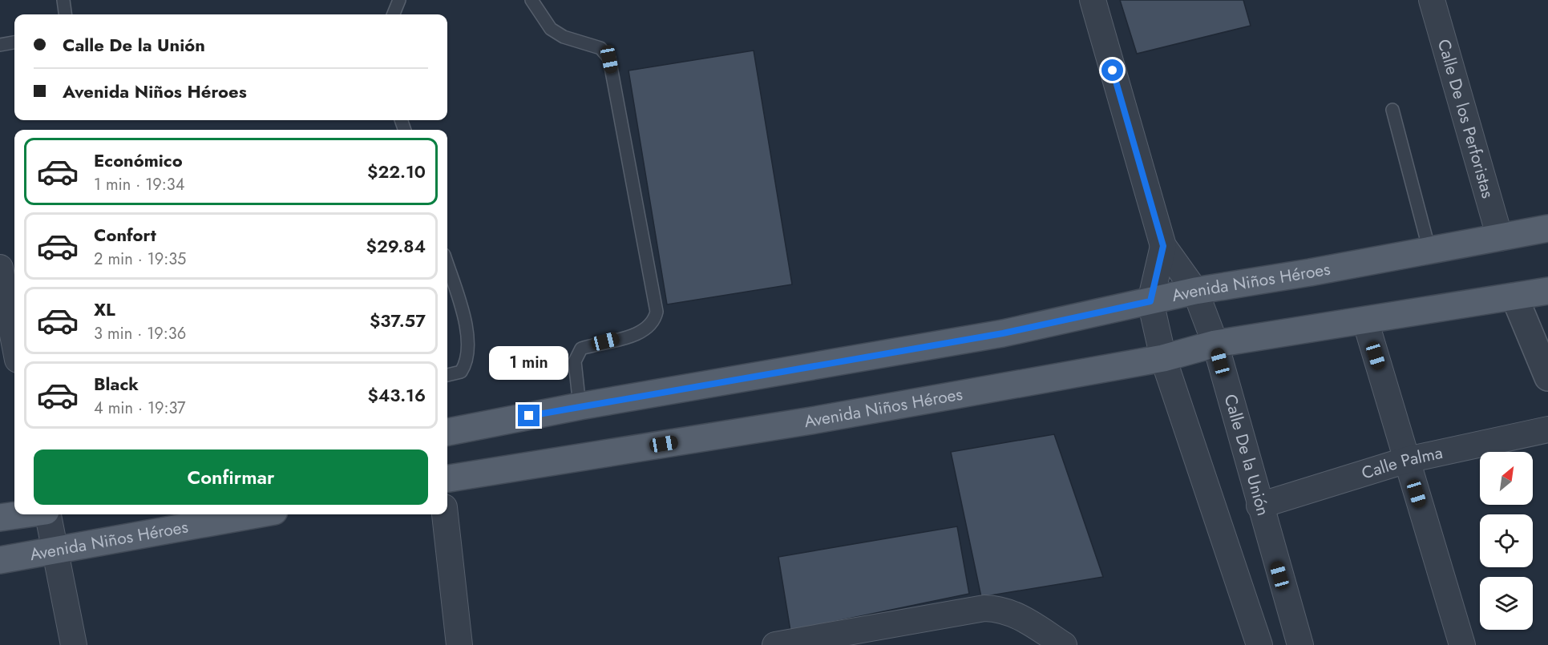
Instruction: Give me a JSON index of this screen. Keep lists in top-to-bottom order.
{
  "streets": {
    "main road": ["Avenida Niños Héroes"],
    "street": ["Calle De los Perforistas", "Calle De la Unión", "Calle Palma"]
  },
  "crossings": [
    ["Calle De los Perforistas", "Avenida Niños Héroes"],
    ["Avenida Niños Héroes", "Calle De la Unión"],
    ["Calle De la Unión", "Calle Palma"]
  ],
  "north": "top right",
  "page": {
    "banner": ["Calle De la Unión", "Avenida Niños Héroes"],
    "list": [
      {
        "name": "Económico",
        "note": "1 min · 19:34",
        "value": "$22.10"
      },
      {
        "name": "Confort",
        "note": "2 min · 19:35",
        "value": "$29.84"
      },
      {
        "name": "XL",
        "note": "3 min · 19:36",
        "value": "$37.57"
      },
      {
        "name": "Black",
        "note": "4 min · 19:37",
        "value": "$43.16"
      }
    ],
    "bubble": "1 min",
    "buttons": "Confirmar"
  }
}
